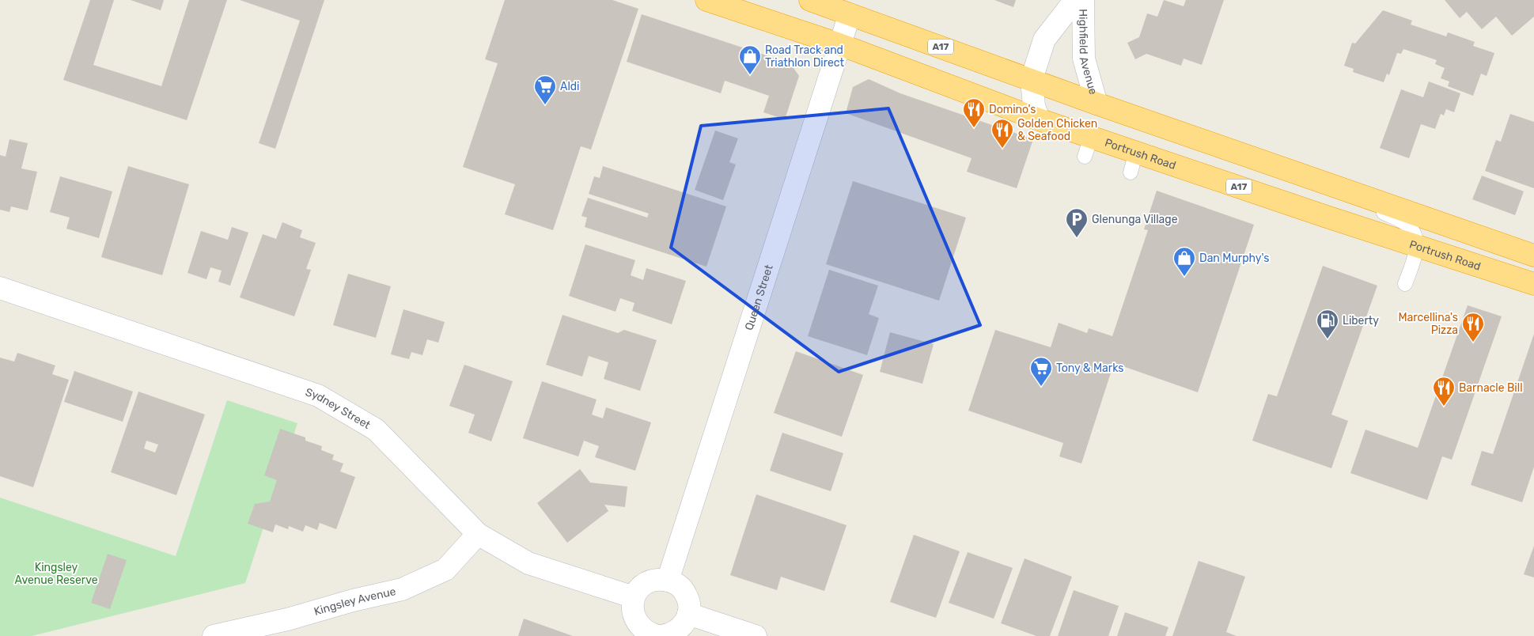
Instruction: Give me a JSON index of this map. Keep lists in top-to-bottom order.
{
  "streets": {
    "highway": ["A17", "Portrush Road"],
    "street": [
      "Highfield Avenue",
      "Queen Street",
      "Sydney Street",
      "Kingsley Avenue"
    ]
  },
  "crossings": [
    ["A17", "Highfield Avenue"],
    ["A17", "Queen Street"],
    ["Highfield Avenue", "Portrush Road"],
    ["Portrush Road", "Queen Street"],
    ["Queen Street", "Sydney Street"],
    ["Sydney Street", "Kingsley Avenue"]
  ],
  "parks": ["Kingsley Avenue Reserve"],
  "places": {
    "shop": ["Road Track and Triathlon Direct", "Dan Murphy's"],
    "supermarket": ["Aldi", "Tony & Marks"],
    "restaurant": [
      "Domino's",
      "Golden Chicken & Seafood",
      "Marcellina's Pizza",
      "Barnacle Bill"
    ],
    "parking": ["Glenunga Village"],
    "fuel station": ["Liberty"]
  }
}
